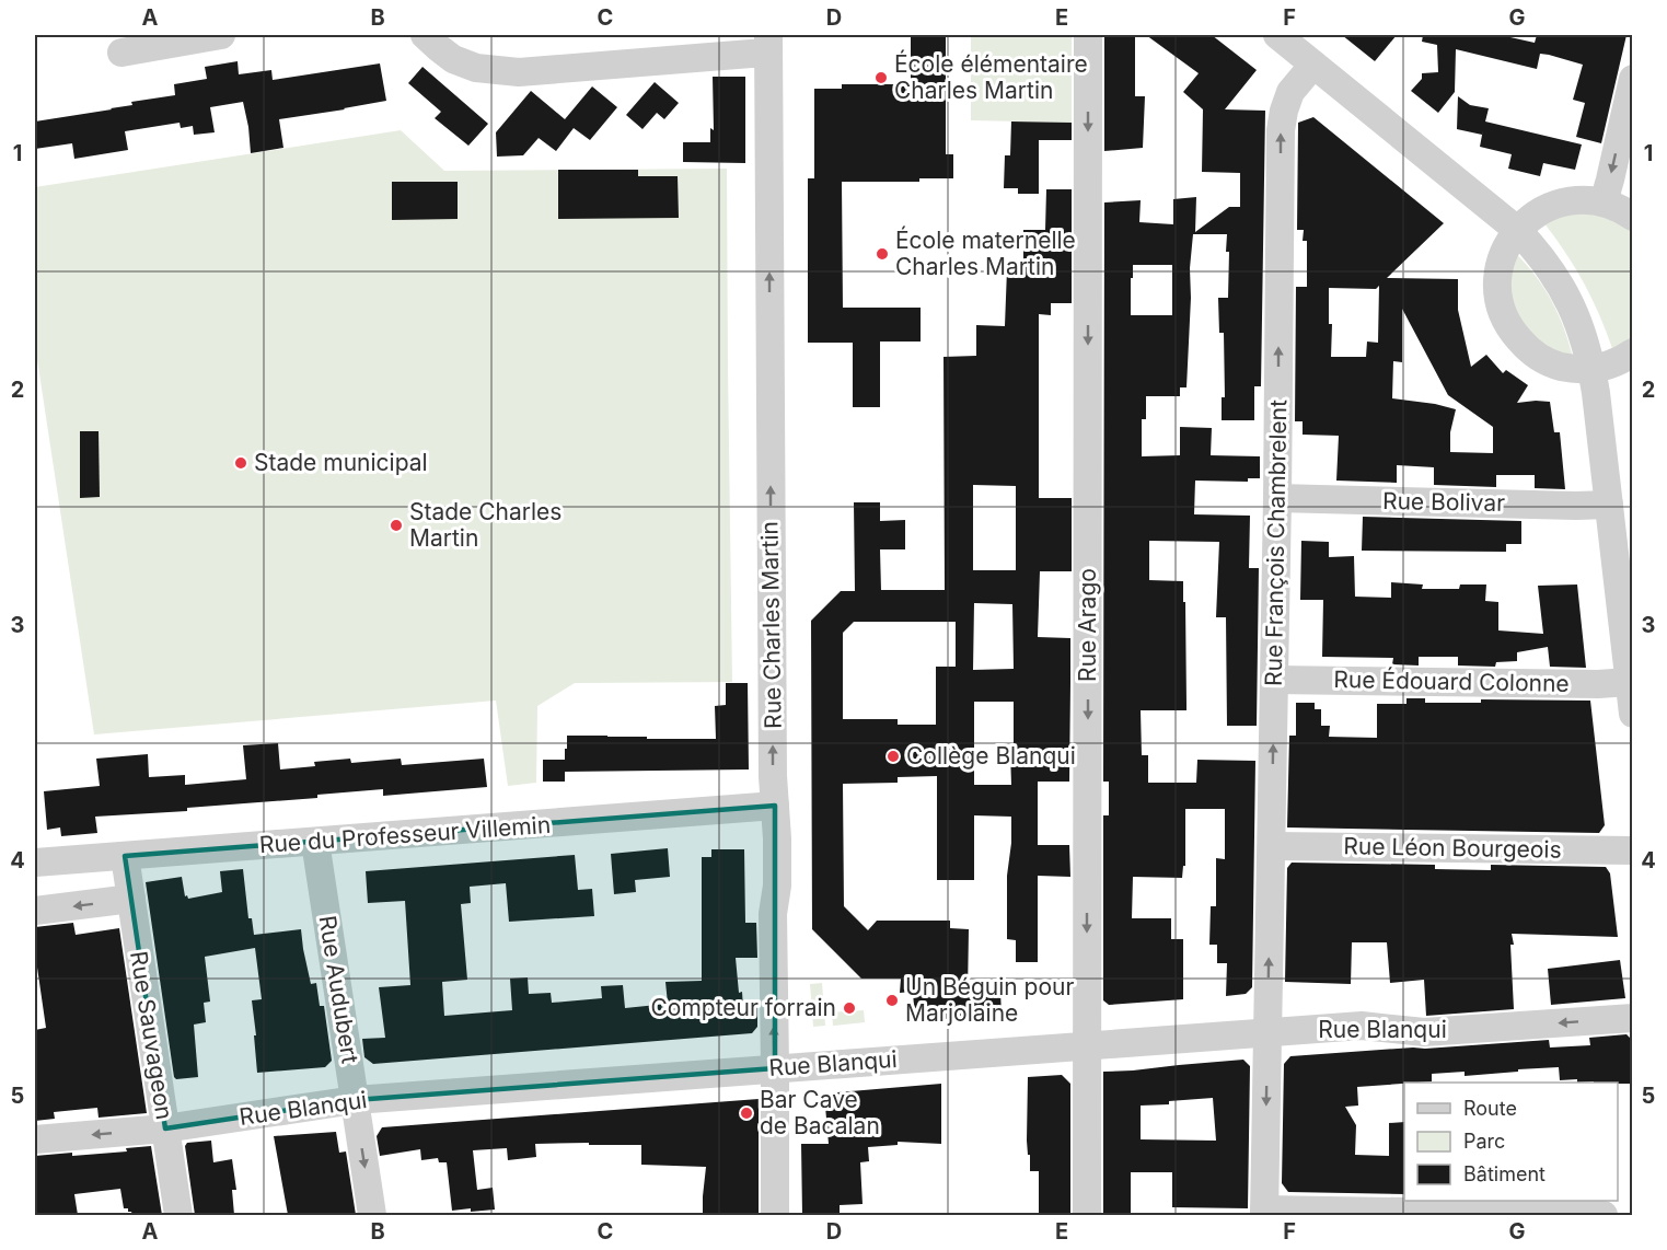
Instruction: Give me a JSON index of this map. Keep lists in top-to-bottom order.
{
  "streets": {
    "street": [
      "Rue Bolivar",
      "Rue François Chambrelent",
      "Rue Charles Martin",
      "Rue Arago",
      "Rue Édouard Colonne",
      "Rue du Professeur Villemin",
      "Rue Léon Bourgeois",
      "Rue Audubert",
      "Rue Blanqui",
      "Rue Sauvageon"
    ]
  },
  "crossings": [
    ["Rue Bolivar", "Rue François Chambrelent"],
    ["Rue François Chambrelent", "Rue Édouard Colonne"],
    ["Rue François Chambrelent", "Rue Léon Bourgeois"],
    ["Rue François Chambrelent", "Rue Blanqui"],
    ["Rue Charles Martin", "Rue du Professeur Villemin"],
    ["Rue Charles Martin", "Rue Blanqui"],
    ["Rue Arago", "Rue Blanqui"],
    ["Rue du Professeur Villemin", "Rue Audubert"],
    ["Rue du Professeur Villemin", "Rue Sauvageon"],
    ["Rue Audubert", "Rue Blanqui"],
    ["Rue Blanqui", "Rue Sauvageon"]
  ],
  "one_way": ["Rue Charles Martin", "Rue Arago"],
  "places": [
    "École élémentaire Charles Martin",
    "École maternelle Charles Martin",
    "Stade municipal",
    "Stade Charles Martin",
    "Collège Blanqui",
    "Un Béguin pour Marjolaine",
    "Compteur forrain",
    "Bar Cave de Bacalan"
  ],
  "legend": ["Route", "Parc", "Bâtiment"],
  "grid": {
    "columns": [
      "A",
      "B",
      "C",
      "D",
      "E",
      "F",
      "G"
    ],
    "rows": [
      "1",
      "2",
      "3",
      "4",
      "5"
    ]
  }
}
